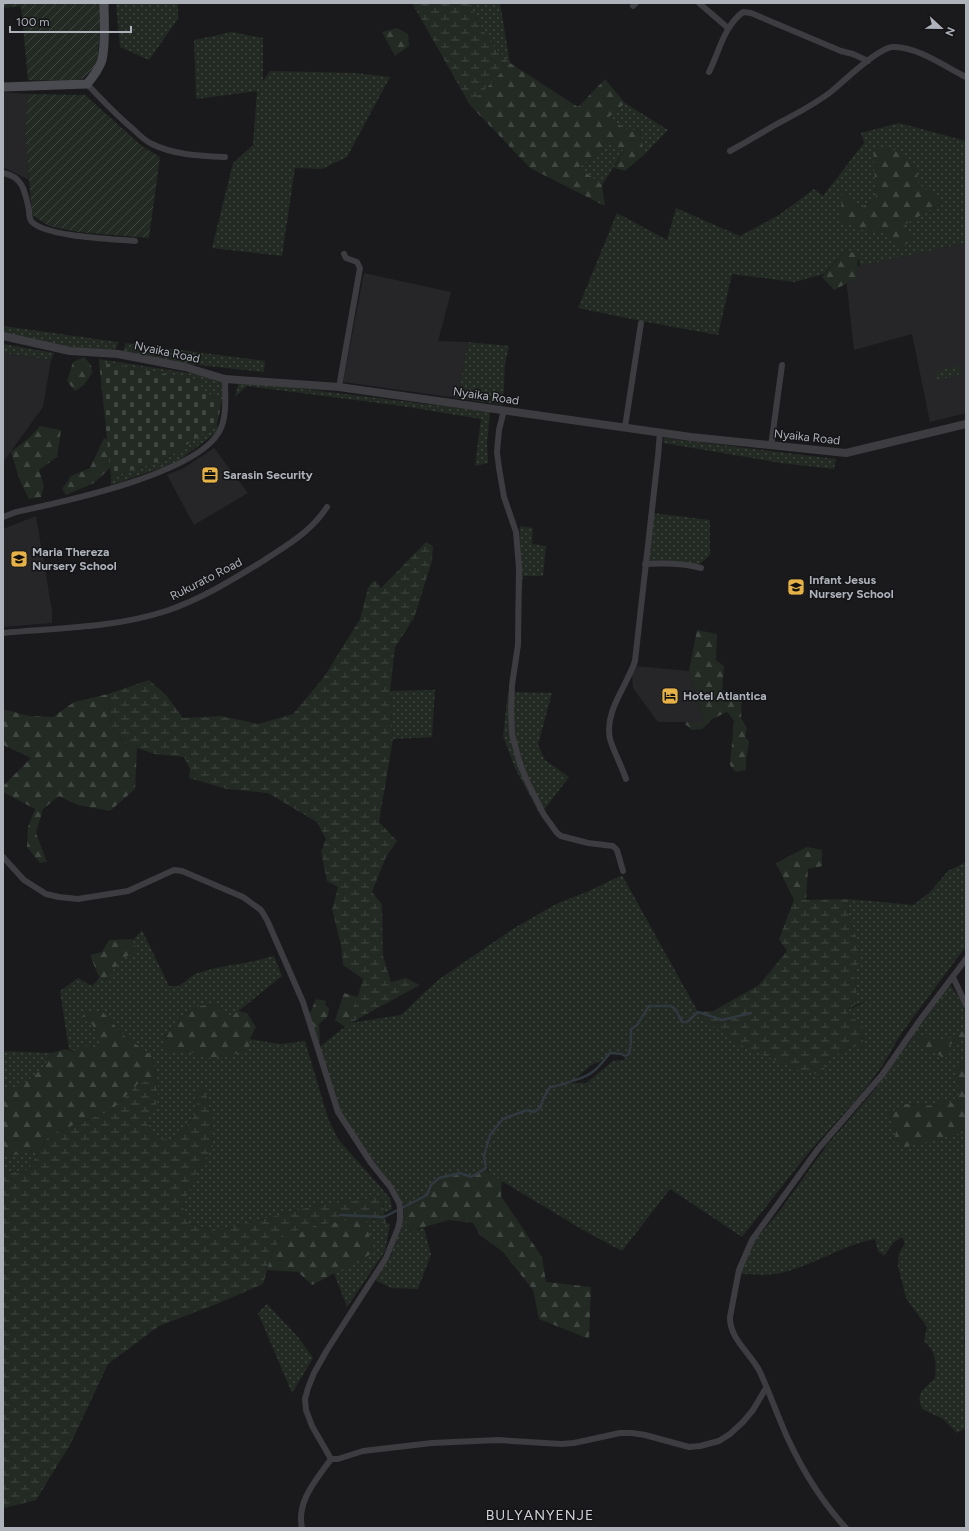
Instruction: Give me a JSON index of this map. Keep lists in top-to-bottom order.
{
  "streets": {
    "street": ["Nyaika Road", "Rukurato Road"]
  },
  "districts": ["BULYANYENJE"],
  "places": {
    "office": ["Sarasin Security"],
    "school or university": ["Maria Thereza Nursery School", "Infant Jesus Nursery School"],
    "hotel": ["Hotel Atlantica"]
  },
  "scale_bar": "100 m",
  "north": "right"
}
